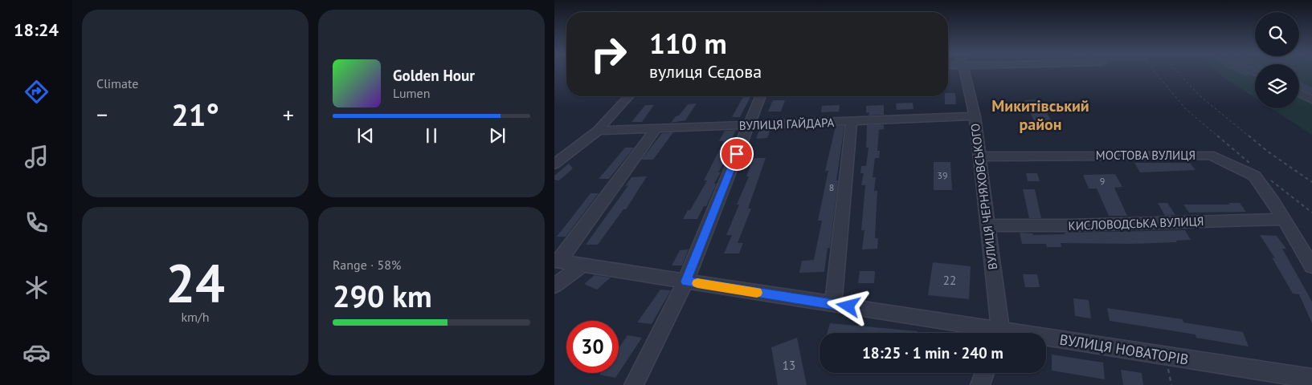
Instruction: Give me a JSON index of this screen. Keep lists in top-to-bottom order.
{
  "streets": {
    "street": [
      "ВУЛИЦЯ ГАЙДАРА",
      "МОСТОВА ВУЛИЦЯ",
      "ВУЛИЦЯ ЧЕРНЯХОВСЬКОГО",
      "КИСЛОВОДСЬКА ВУЛИЦЯ",
      "ВУЛИЦЯ НОВАТОРІВ"
    ]
  },
  "crossings": [
    ["ВУЛИЦЯ ГАЙДАРА", "ВУЛИЦЯ ЧЕРНЯХОВСЬКОГО"],
    ["МОСТОВА ВУЛИЦЯ", "ВУЛИЦЯ ЧЕРНЯХОВСЬКОГО"],
    ["МОСТОВА ВУЛИЦЯ", "КИСЛОВОДСЬКА ВУЛИЦЯ"],
    ["ВУЛИЦЯ ЧЕРНЯХОВСЬКОГО", "КИСЛОВОДСЬКА ВУЛИЦЯ"]
  ],
  "districts": ["Микитівський район"],
  "house_numbers": [
    "39",
    "9",
    "8",
    "22",
    "13"
  ],
  "page": {
    "tabs": "18:24",
    "tile": [
      "Climate",
      ["24", "km/h"],
      ["Range · 58%", "290 km"]
    ],
    "turn": ["110 m", "вулиця Сєдова"],
    "song": ["Golden Hour", "Lumen"],
    "heat": ["−", "21°", "+"],
    "limit": "30",
    "trip": "18:25 · 1 min · 240 m"
  }
}
